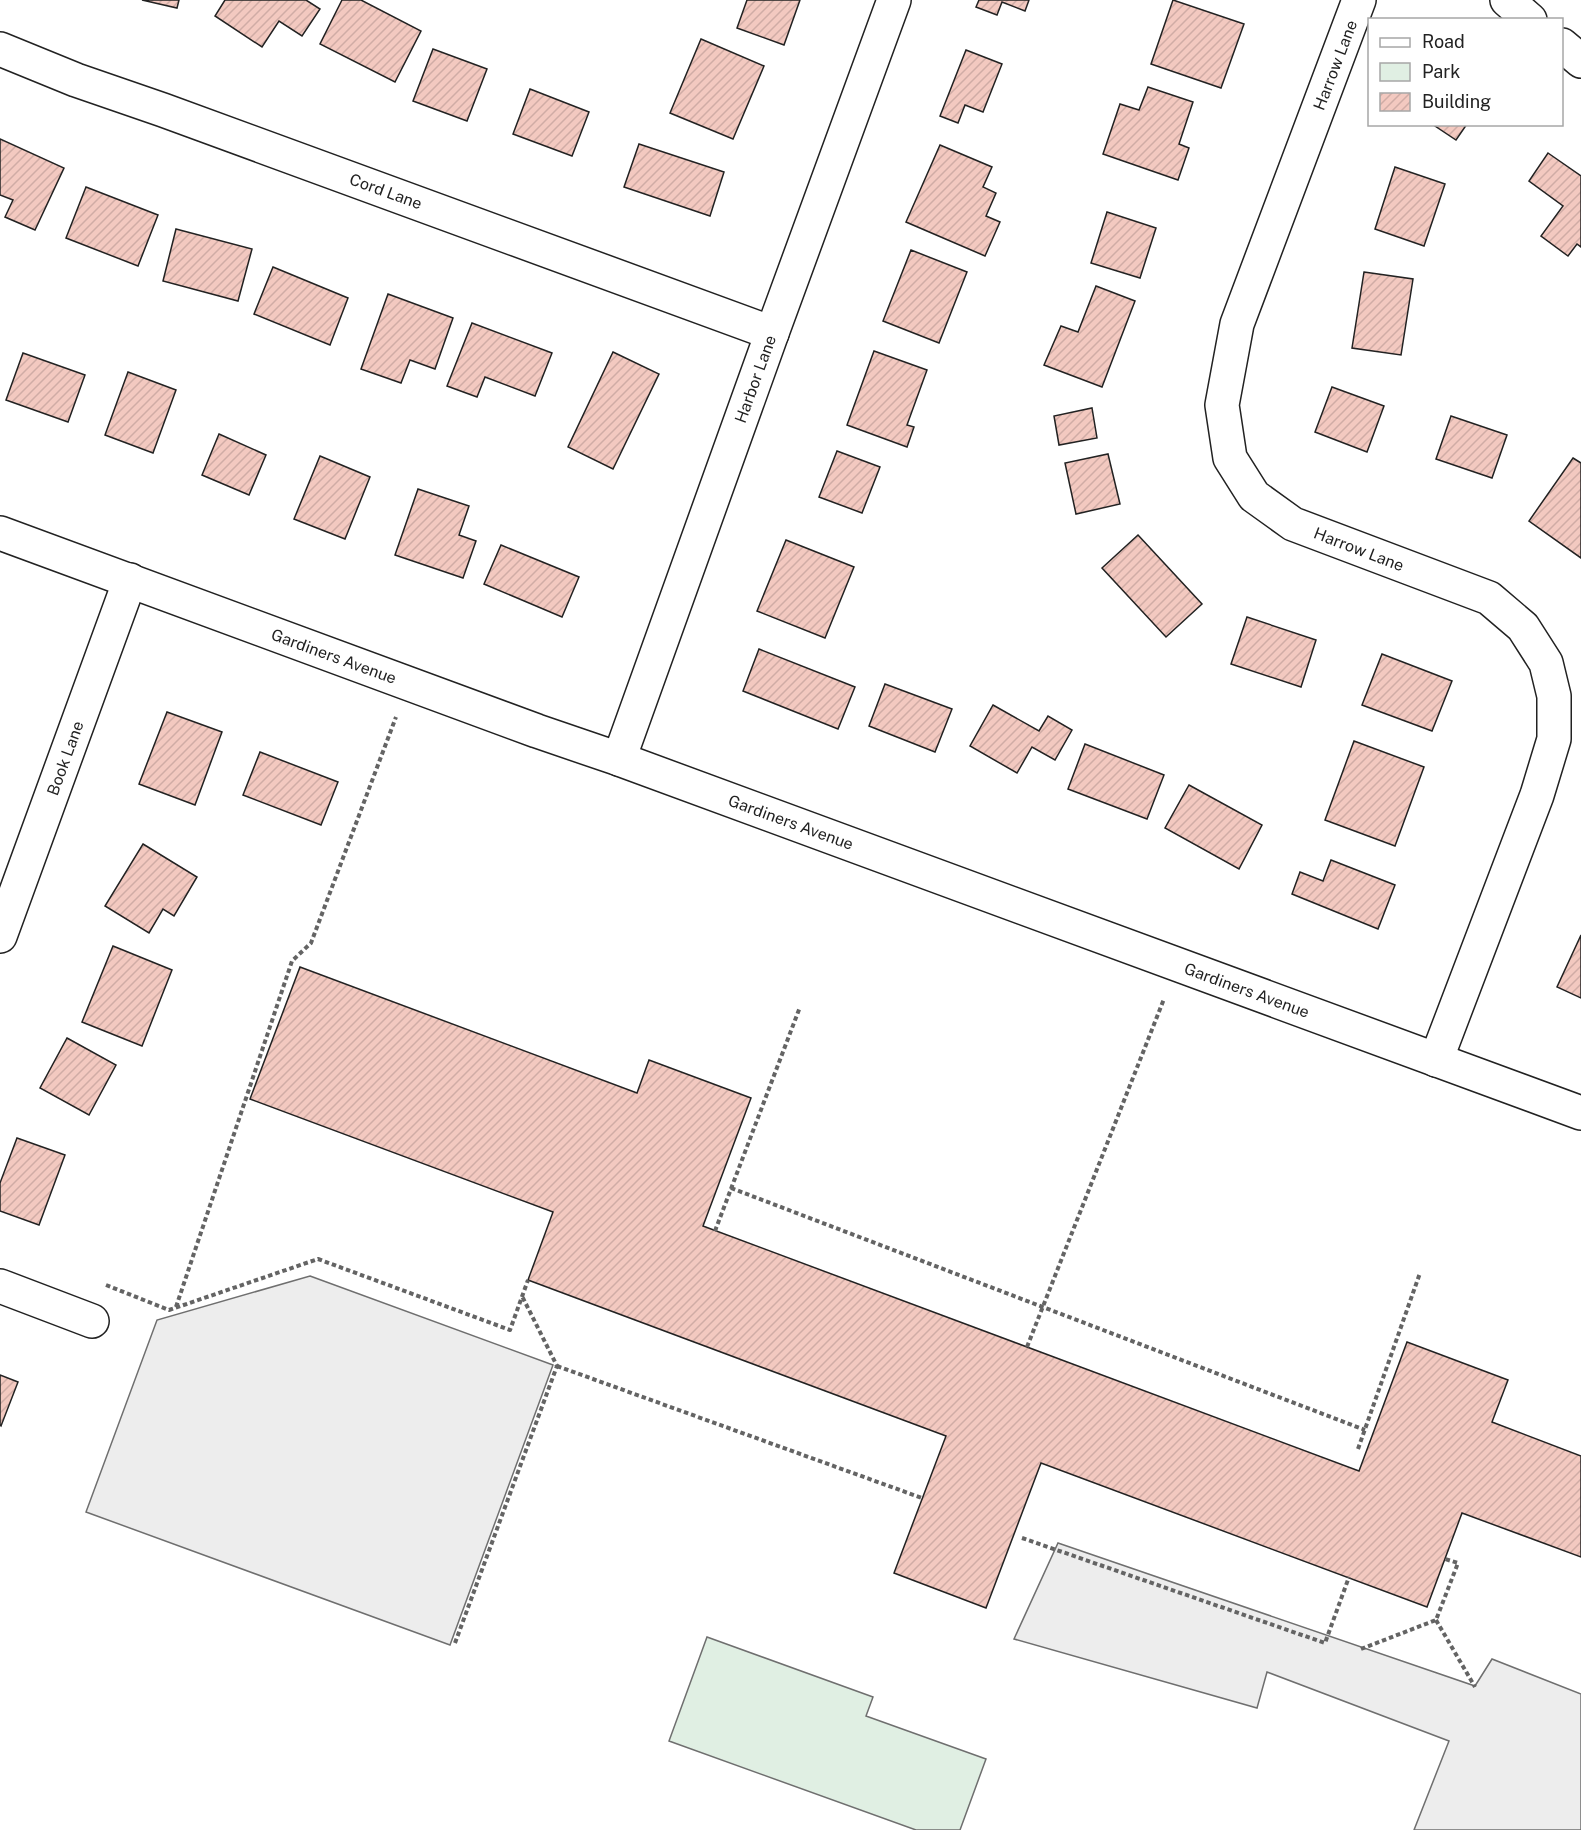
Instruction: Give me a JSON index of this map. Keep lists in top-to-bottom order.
{
  "streets": {
    "street": [
      "Harrow Lane",
      "Cord Lane",
      "Harbor Lane",
      "Gardiners Avenue",
      "Book Lane"
    ]
  },
  "crossings": [
    ["Harrow Lane", "Gardiners Avenue"],
    ["Cord Lane", "Harbor Lane"],
    ["Harbor Lane", "Gardiners Avenue"],
    ["Gardiners Avenue", "Book Lane"]
  ],
  "legend": ["Road", "Park", "Building"]
}
